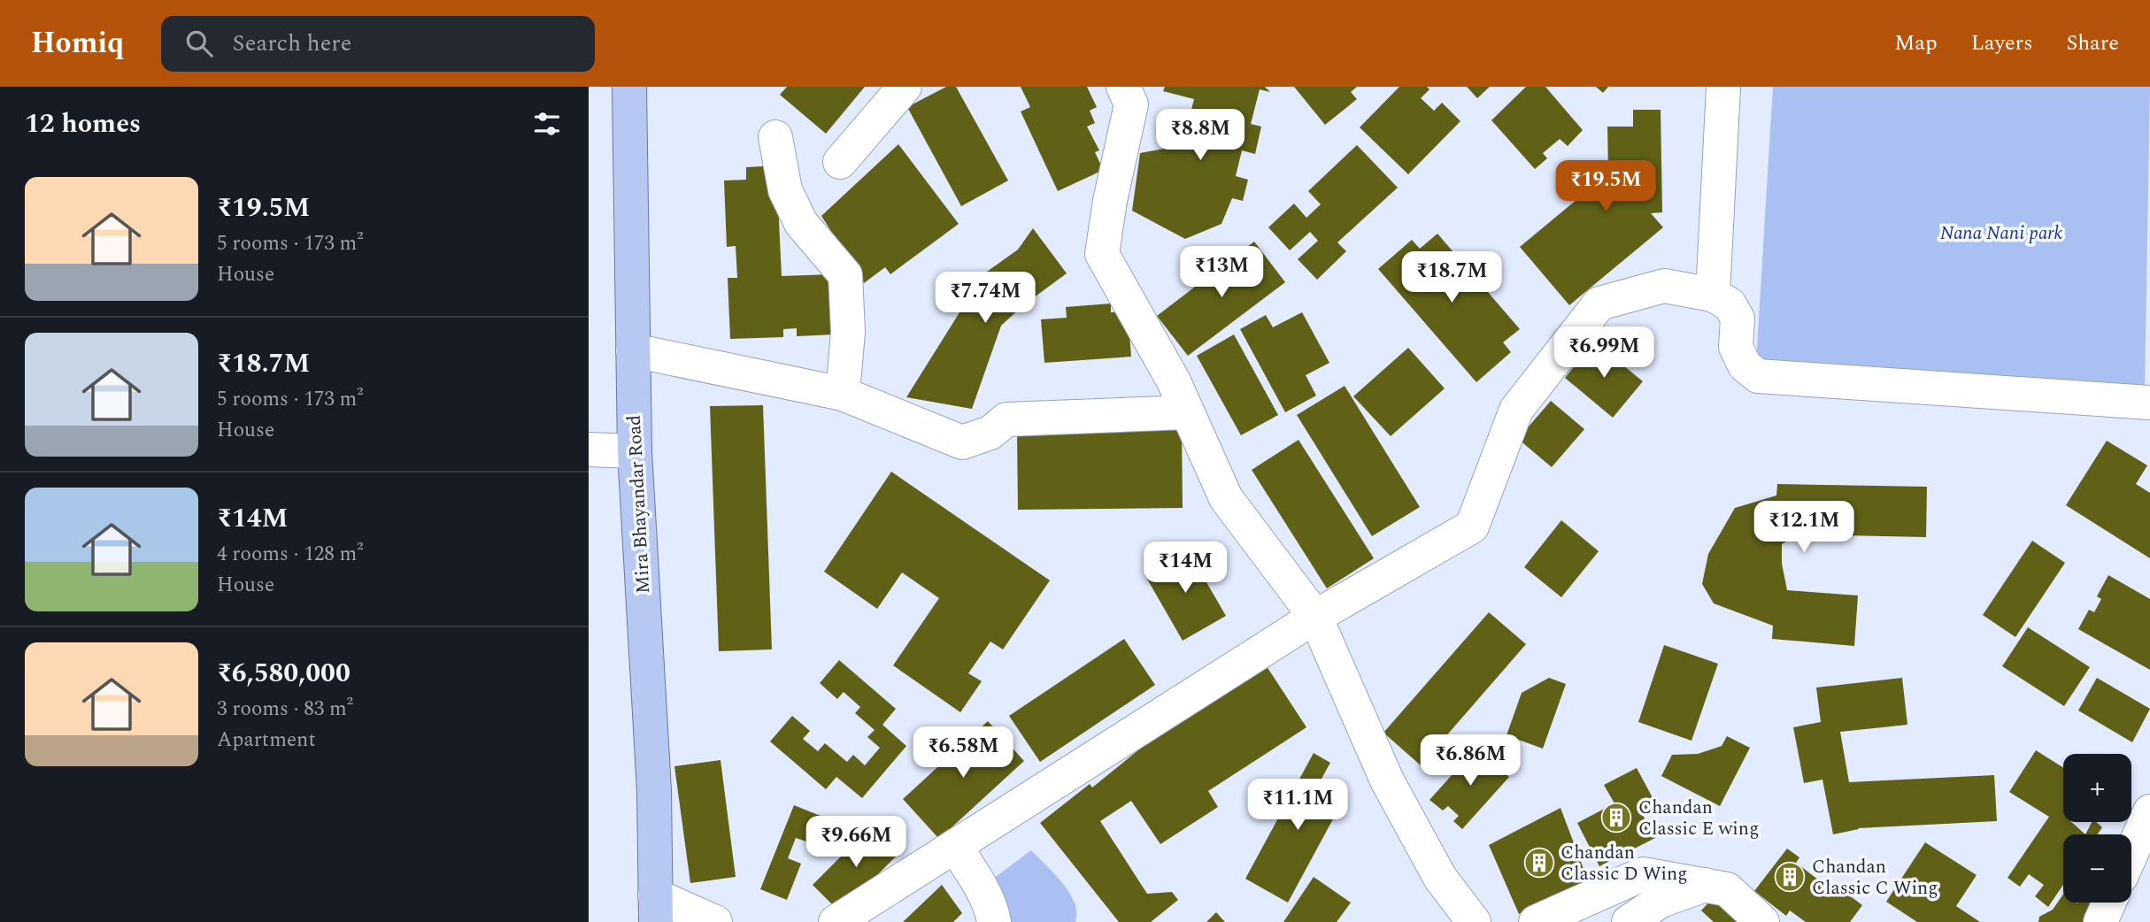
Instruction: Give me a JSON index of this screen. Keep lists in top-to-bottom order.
{
  "streets": {
    "main road": ["Mira Bhayandar Road"]
  },
  "parks": ["Nana Nani park"],
  "places": {
    "building": ["Chandan Classic E wing", "Chandan Classic D Wing", "Chandan Classic C Wing"]
  },
  "page": {
    "header": "Homiq",
    "search": "Search here",
    "nav": ["Map", "Layers", "Share"],
    "heading": "12 homes",
    "price": [
      "₹8.8M",
      "₹19.5M",
      "₹13M",
      "₹18.7M",
      "₹7.74M",
      "₹6.99M",
      "₹12.1M",
      "₹14M",
      "₹6.58M",
      "₹6.86M",
      "₹11.1M",
      "₹9.66M"
    ],
    "list": [
      {
        "name": "₹19.5M",
        "note": "5 rooms · 173 m² · House"
      },
      {
        "name": "₹18.7M",
        "note": "5 rooms · 173 m² · House"
      },
      {
        "name": "₹14M",
        "note": "4 rooms · 128 m² · House"
      },
      {
        "name": "₹6,580,000",
        "note": "3 rooms · 83 m² · Apartment"
      }
    ],
    "map_buttons": ["+", "−"]
  }
}
